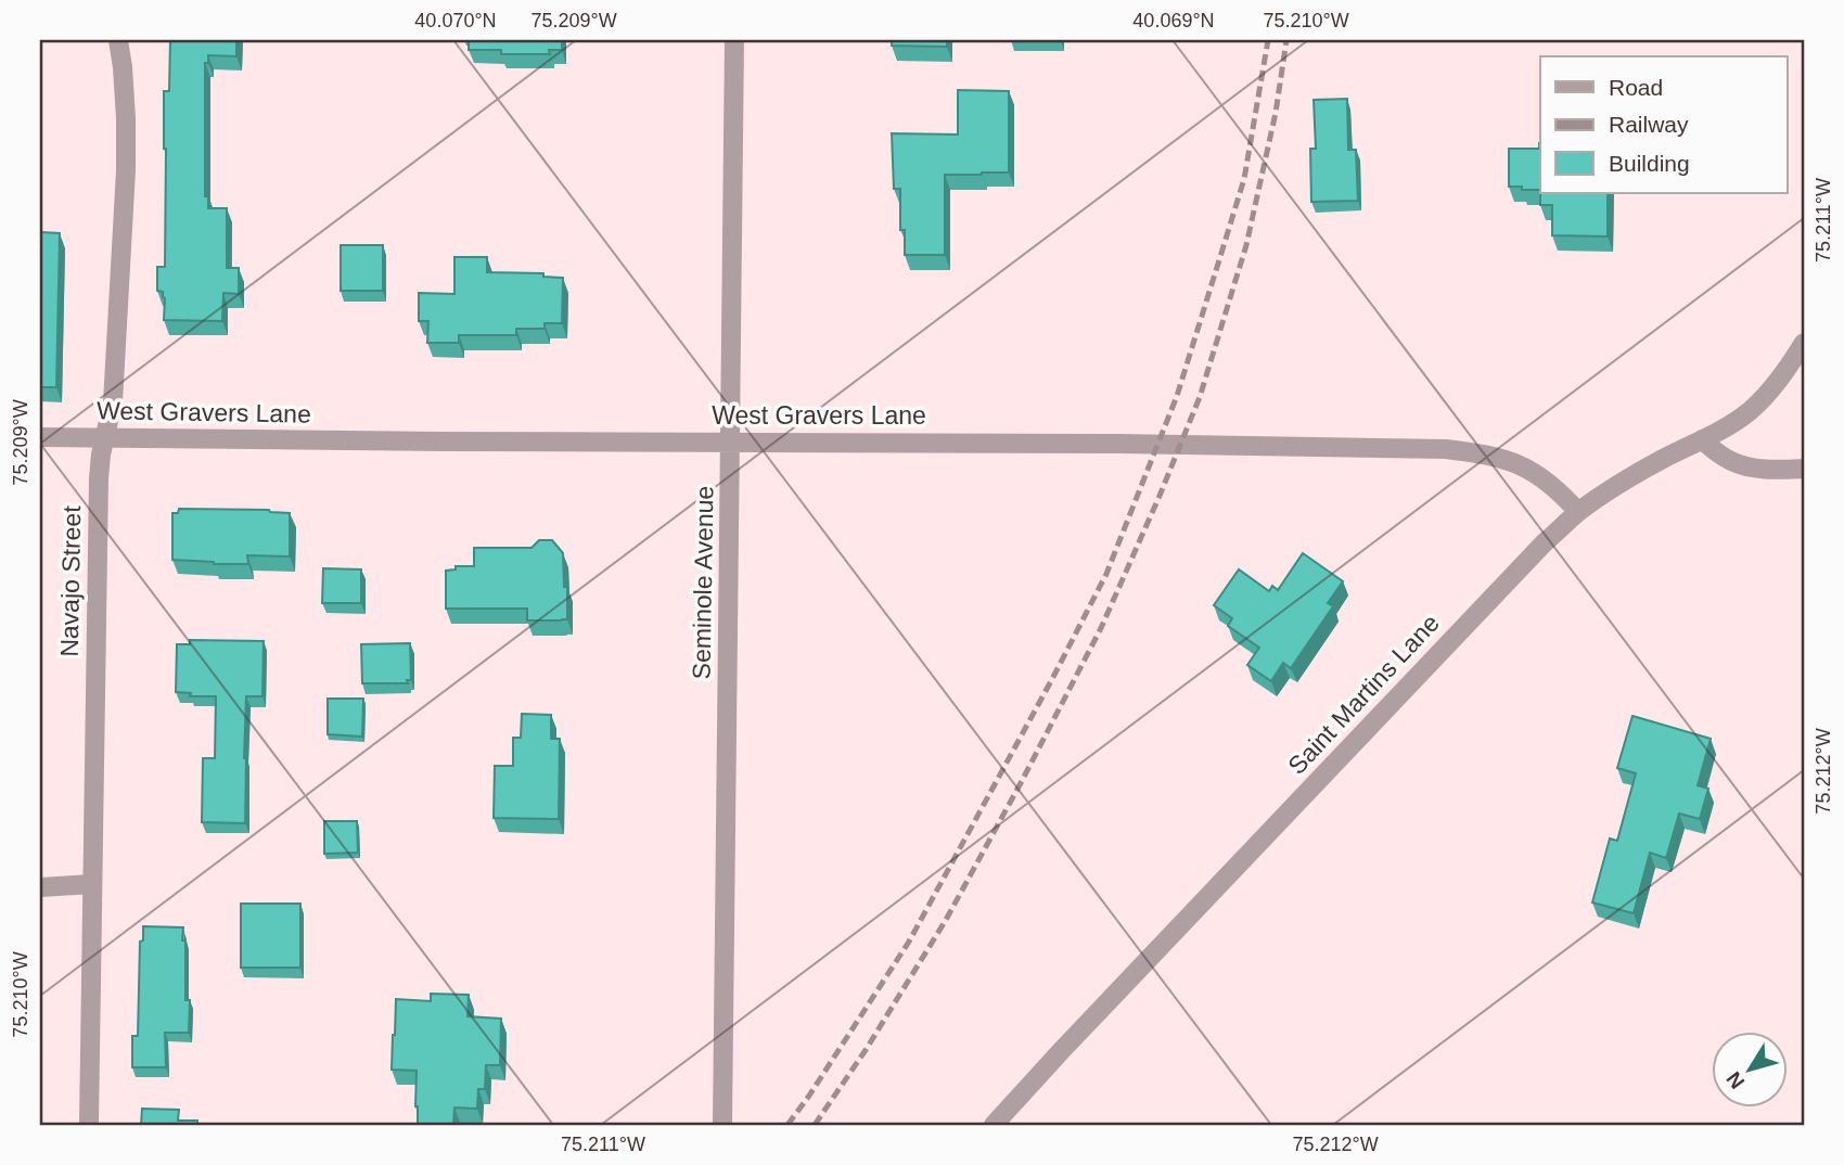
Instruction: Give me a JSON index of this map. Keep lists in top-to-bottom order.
{
  "streets": {
    "street": [
      "West Gravers Lane",
      "Navajo Street",
      "Seminole Avenue",
      "Saint Martins Lane"
    ]
  },
  "crossings": [
    ["West Gravers Lane", "Navajo Street"],
    ["West Gravers Lane", "Seminole Avenue"],
    ["West Gravers Lane", "Saint Martins Lane"]
  ],
  "legend": ["Road", "Railway", "Building"],
  "north": "bottom left",
  "coordinates": [
    "40.070°N",
    "75.209°W",
    "40.069°N",
    "75.210°W",
    "75.211°W",
    "75.212°W"
  ]
}
